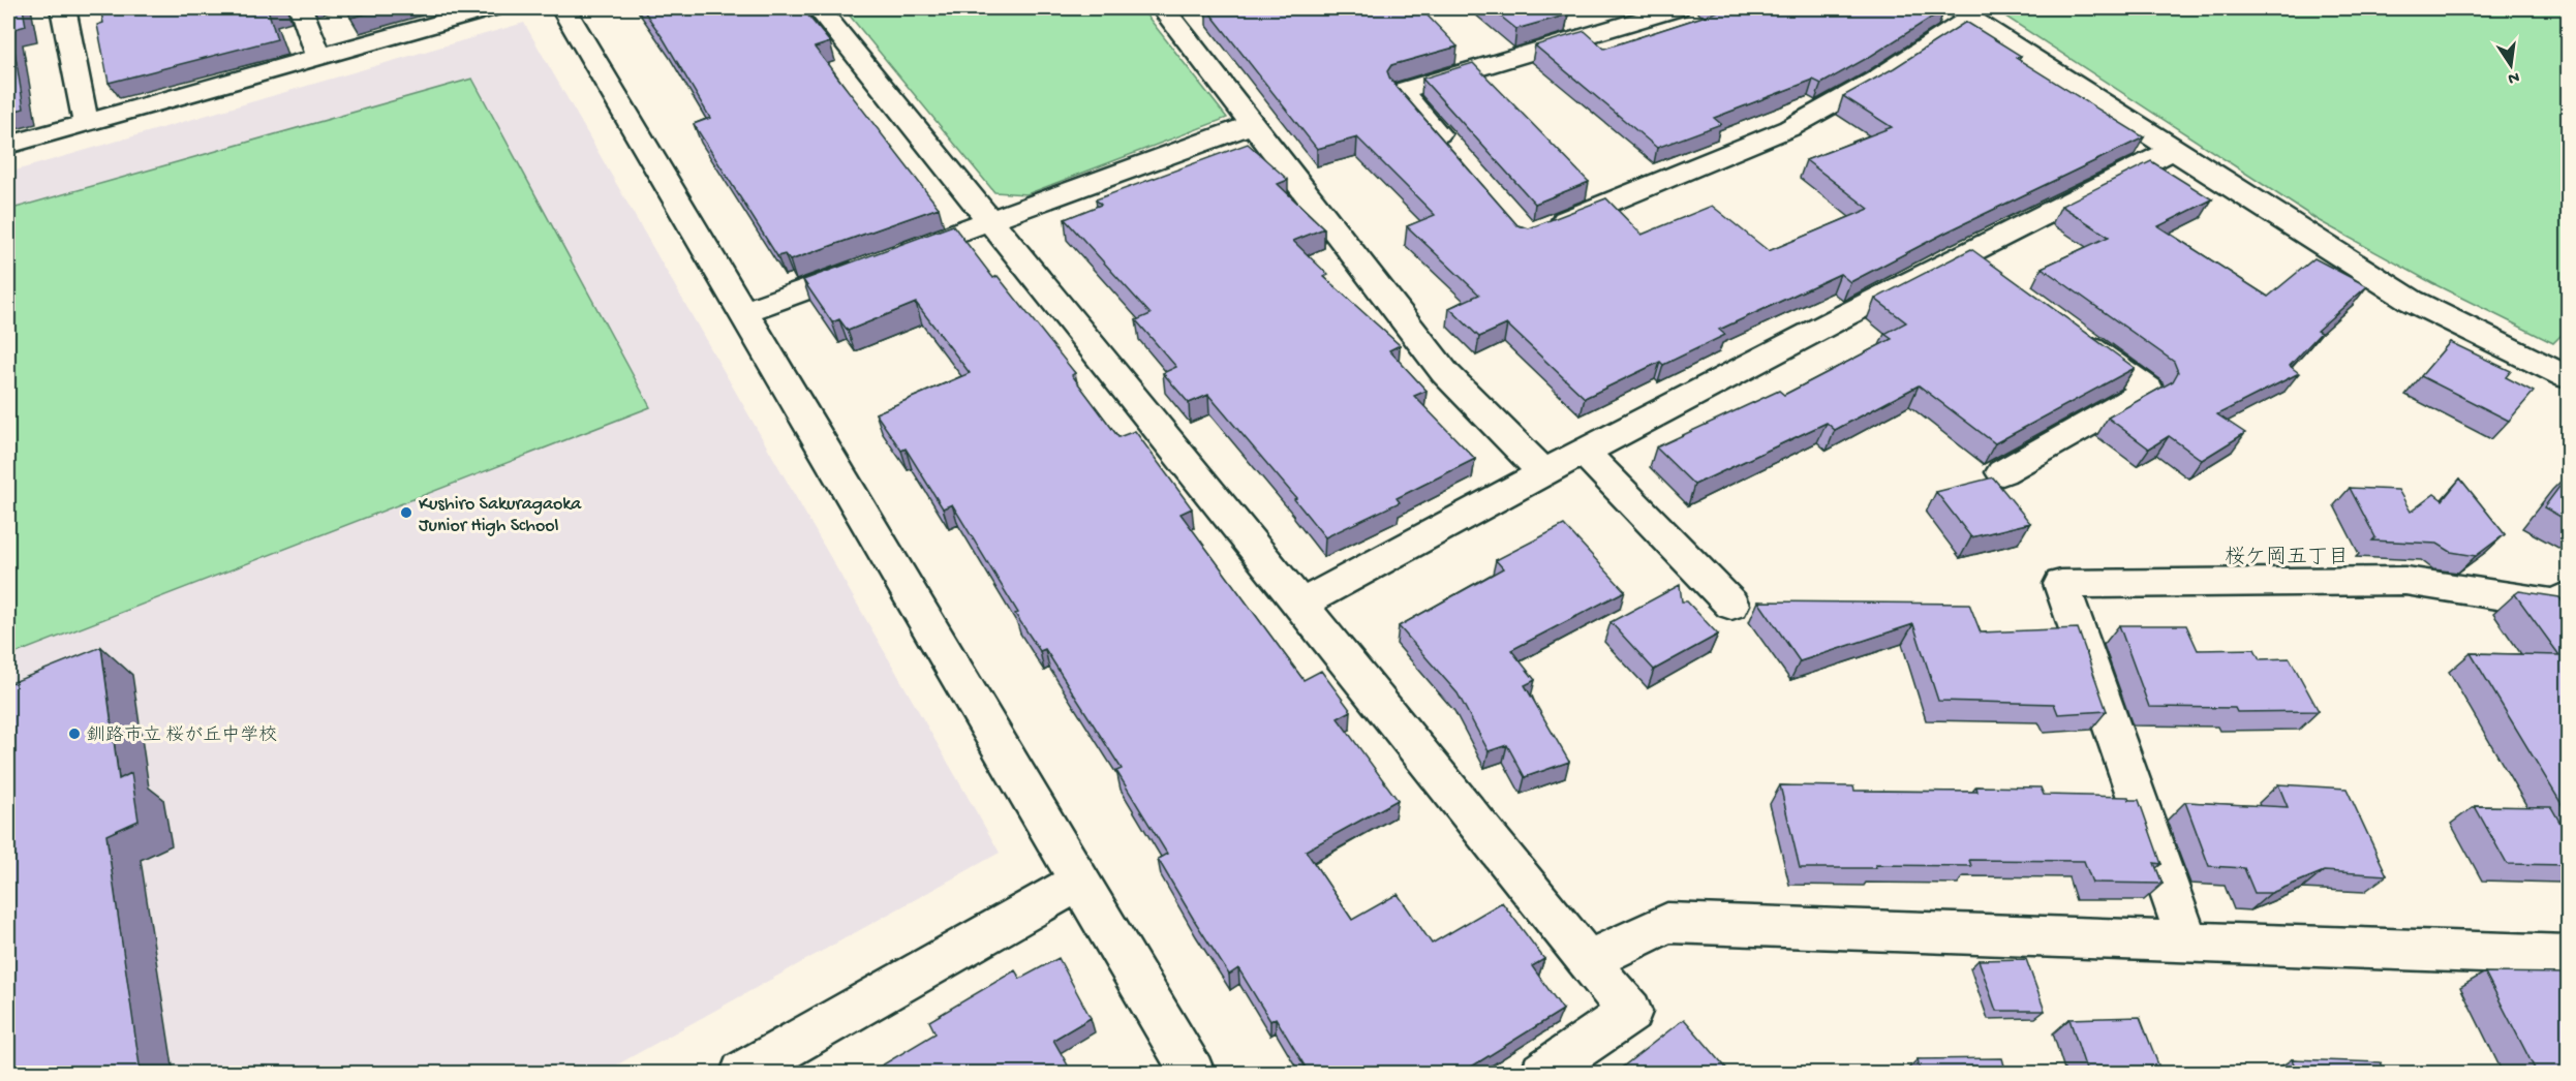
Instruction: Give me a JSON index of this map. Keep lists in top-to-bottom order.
{
  "districts": ["桜ケ岡五丁目"],
  "places": ["Kushiro Sakuragaoka Junior High School", "釧路市立 桜が丘中学校"],
  "north": "bottom"
}
